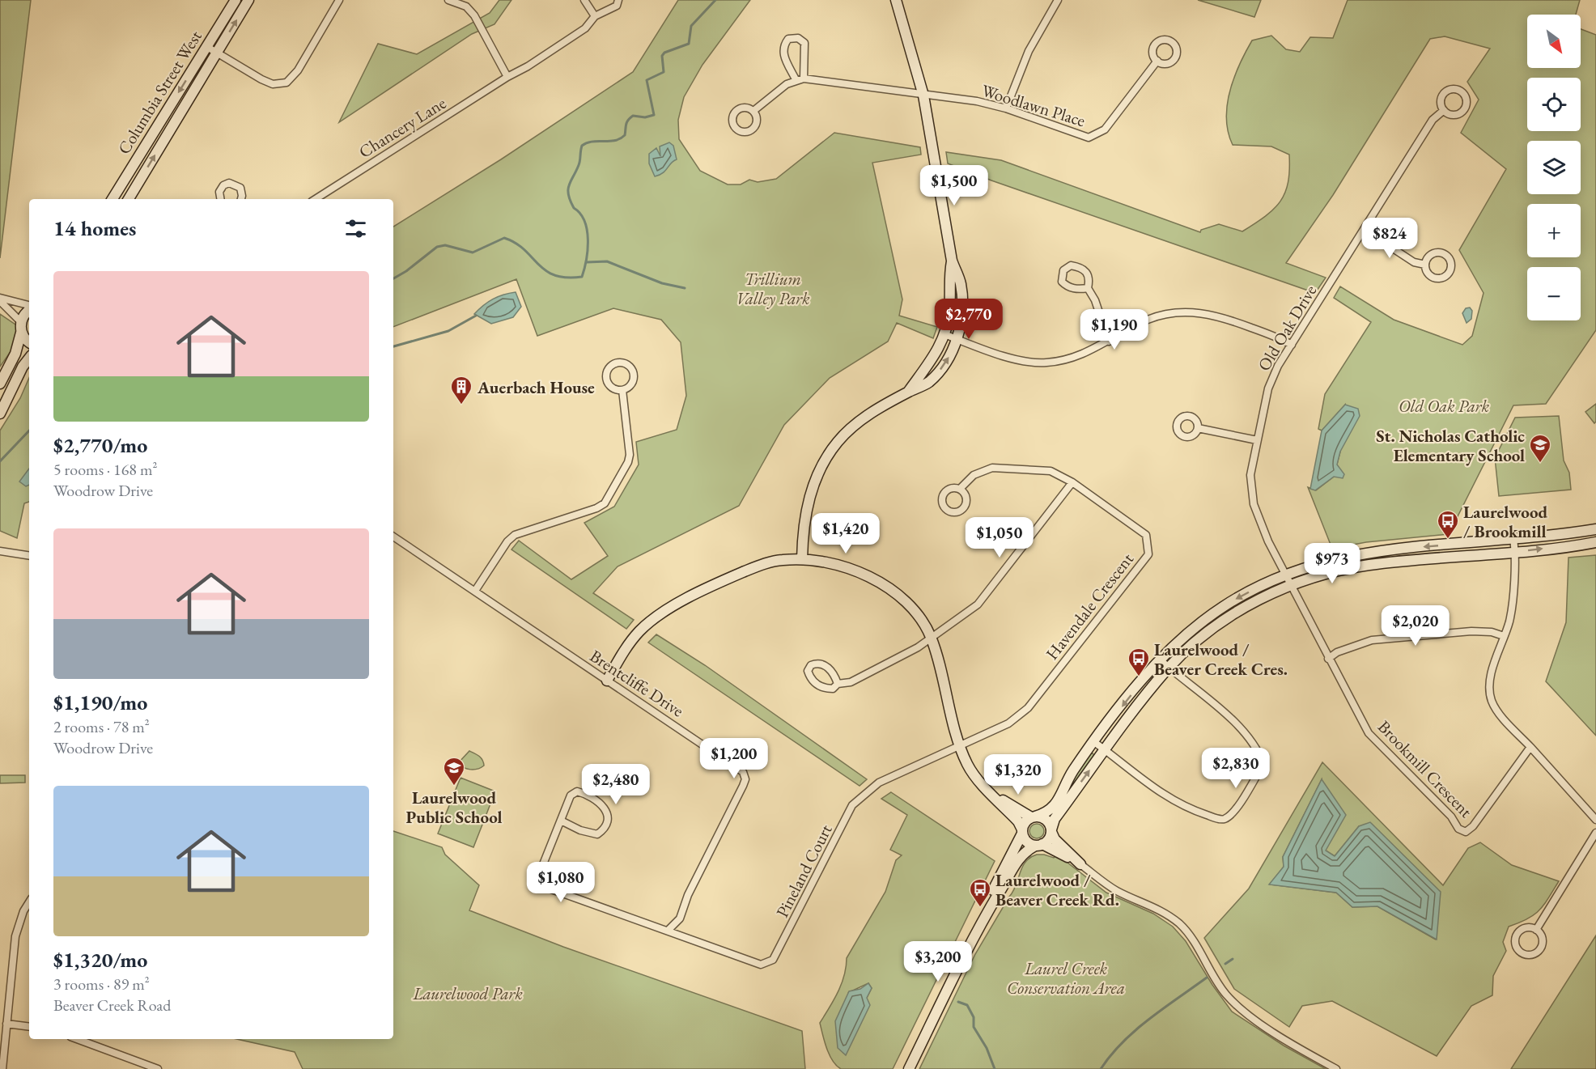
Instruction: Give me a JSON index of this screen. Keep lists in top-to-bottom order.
{
  "streets": {
    "street": [
      "Columbia Street West",
      "Woodlawn Place",
      "Chancery Lane",
      "Old Oak Drive",
      "Havendale Crescent",
      "Brentcliffe Drive",
      "Brookmill Crescent",
      "Pineland Court"
    ]
  },
  "crossings": [
    ["Old Oak Drive", "Brookmill Crescent"],
    ["Havendale Crescent", "Pineland Court"],
    ["Brentcliffe Drive", "Pineland Court"]
  ],
  "parks": [
    "Trillium Valley Park",
    "Old Oak Park",
    "Laurel Creek Conservation Area",
    "Laurelwood Park"
  ],
  "places": {
    "building": ["Auerbach House"],
    "school or university": ["St. Nicholas Catholic Elementary School", "Laurelwood Public School"],
    "bus stop": ["Laurelwood / Brookmill", "Laurelwood / Beaver Creek Cres.", "Laurelwood / Beaver Creek Rd."]
  },
  "north": "bottom right",
  "page": {
    "map_buttons": ["+", "−"],
    "price": [
      "$1,500",
      "$824",
      "$2,770",
      "$1,190",
      "$1,420",
      "$1,050",
      "$973",
      "$2,020",
      "$1,200",
      "$2,830",
      "$1,320",
      "$2,480",
      "$1,080",
      "$3,200"
    ],
    "heading": "14 homes",
    "list": [
      {
        "name": "$2,770/mo",
        "note": "5 rooms · 168 m² · Woodrow Drive"
      },
      {
        "name": "$1,190/mo",
        "note": "2 rooms · 78 m² · Woodrow Drive"
      },
      {
        "name": "$1,320/mo",
        "note": "3 rooms · 89 m² · Beaver Creek Road"
      }
    ]
  }
}
